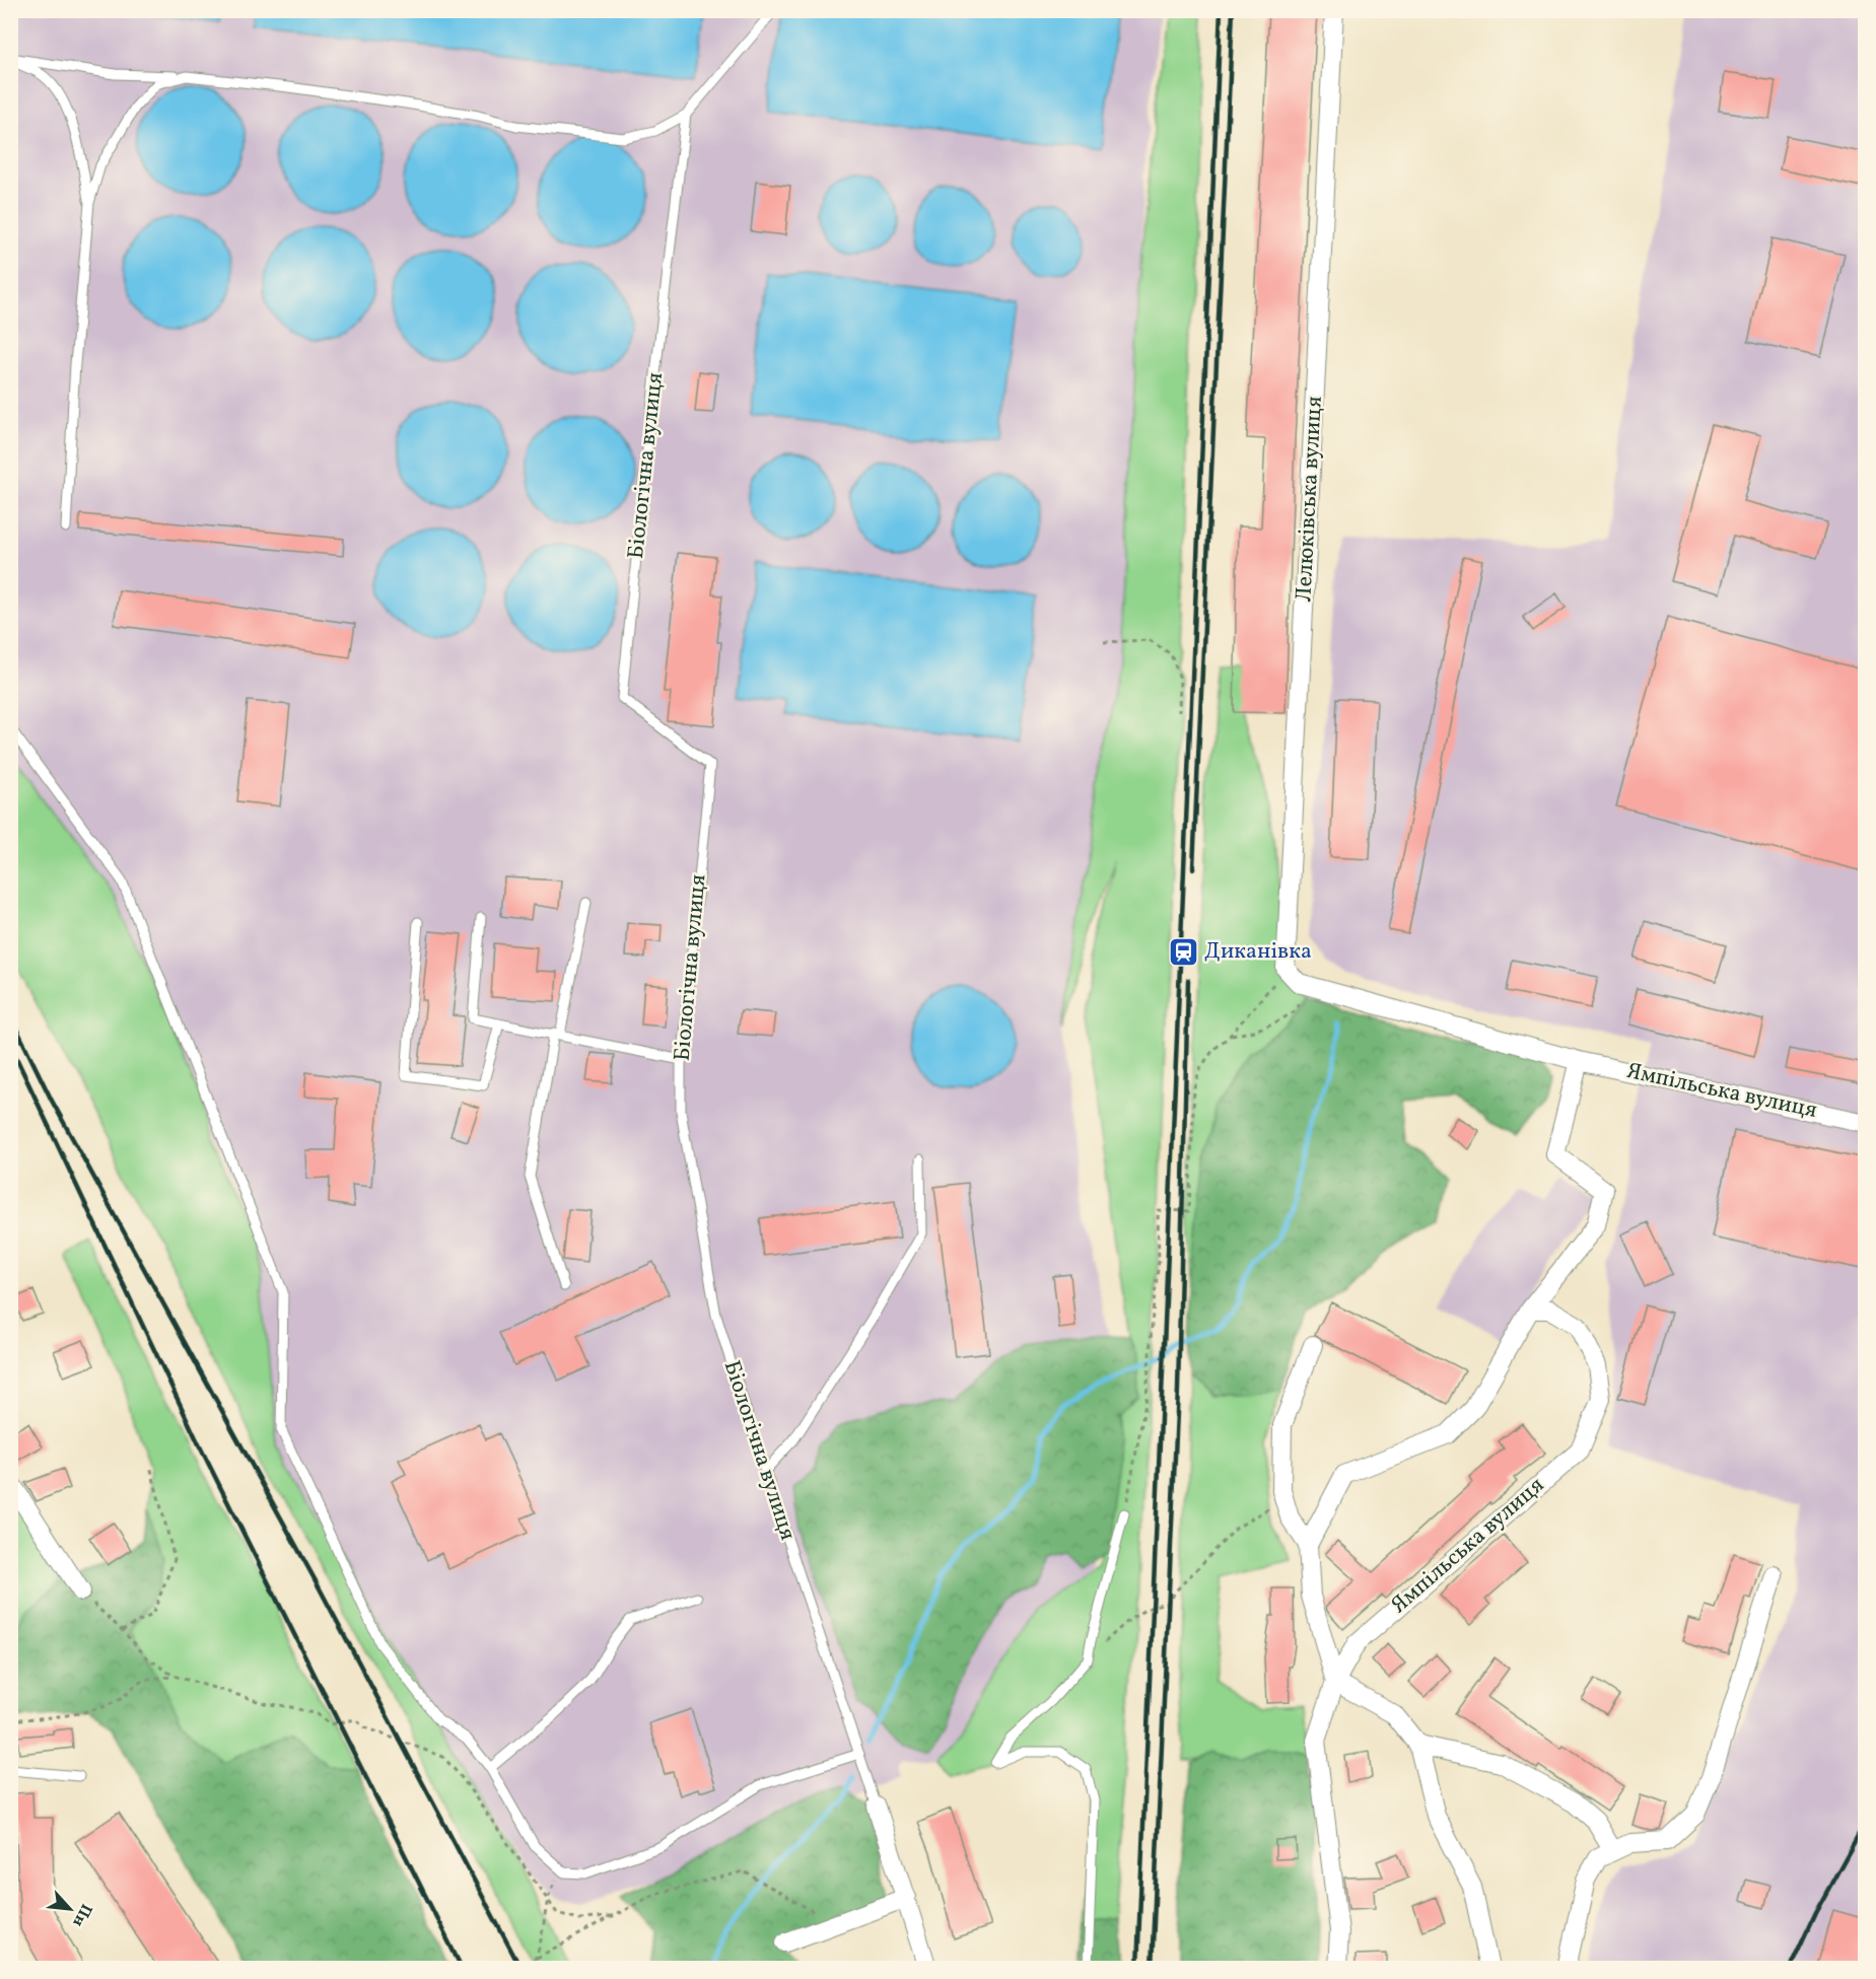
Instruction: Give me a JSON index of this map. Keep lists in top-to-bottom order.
{
  "streets": {
    "street": ["Біологічна вулиця", "Лелюківська вулиця", "Ямпільська вулиця"]
  },
  "places": {
    "station": ["Диканівка"]
  },
  "north": "bottom right"
}
